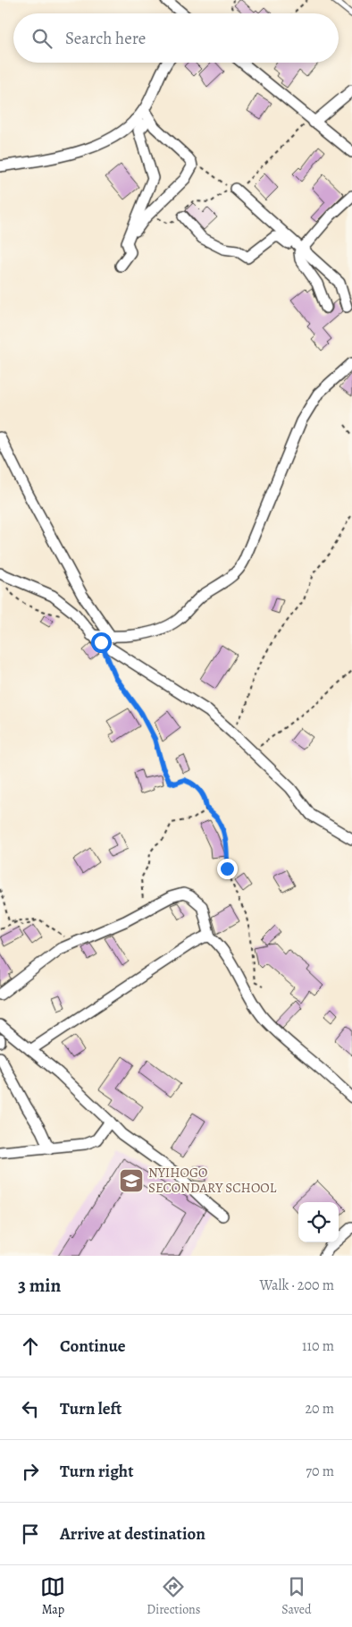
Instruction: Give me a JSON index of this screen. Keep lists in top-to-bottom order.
{
  "places": {
    "school or university": ["NYIHOGO SECONDARY SCHOOL"]
  },
  "page": {
    "search": "Search here",
    "heading": ["3 min", "Walk · 200 m"],
    "list": [
      ["Continue", "110 m"],
      ["Turn left", "20 m"],
      ["Turn right", "70 m"],
      "Arrive at destination"
    ],
    "nav": ["Map", "Directions", "Saved"]
  }
}
